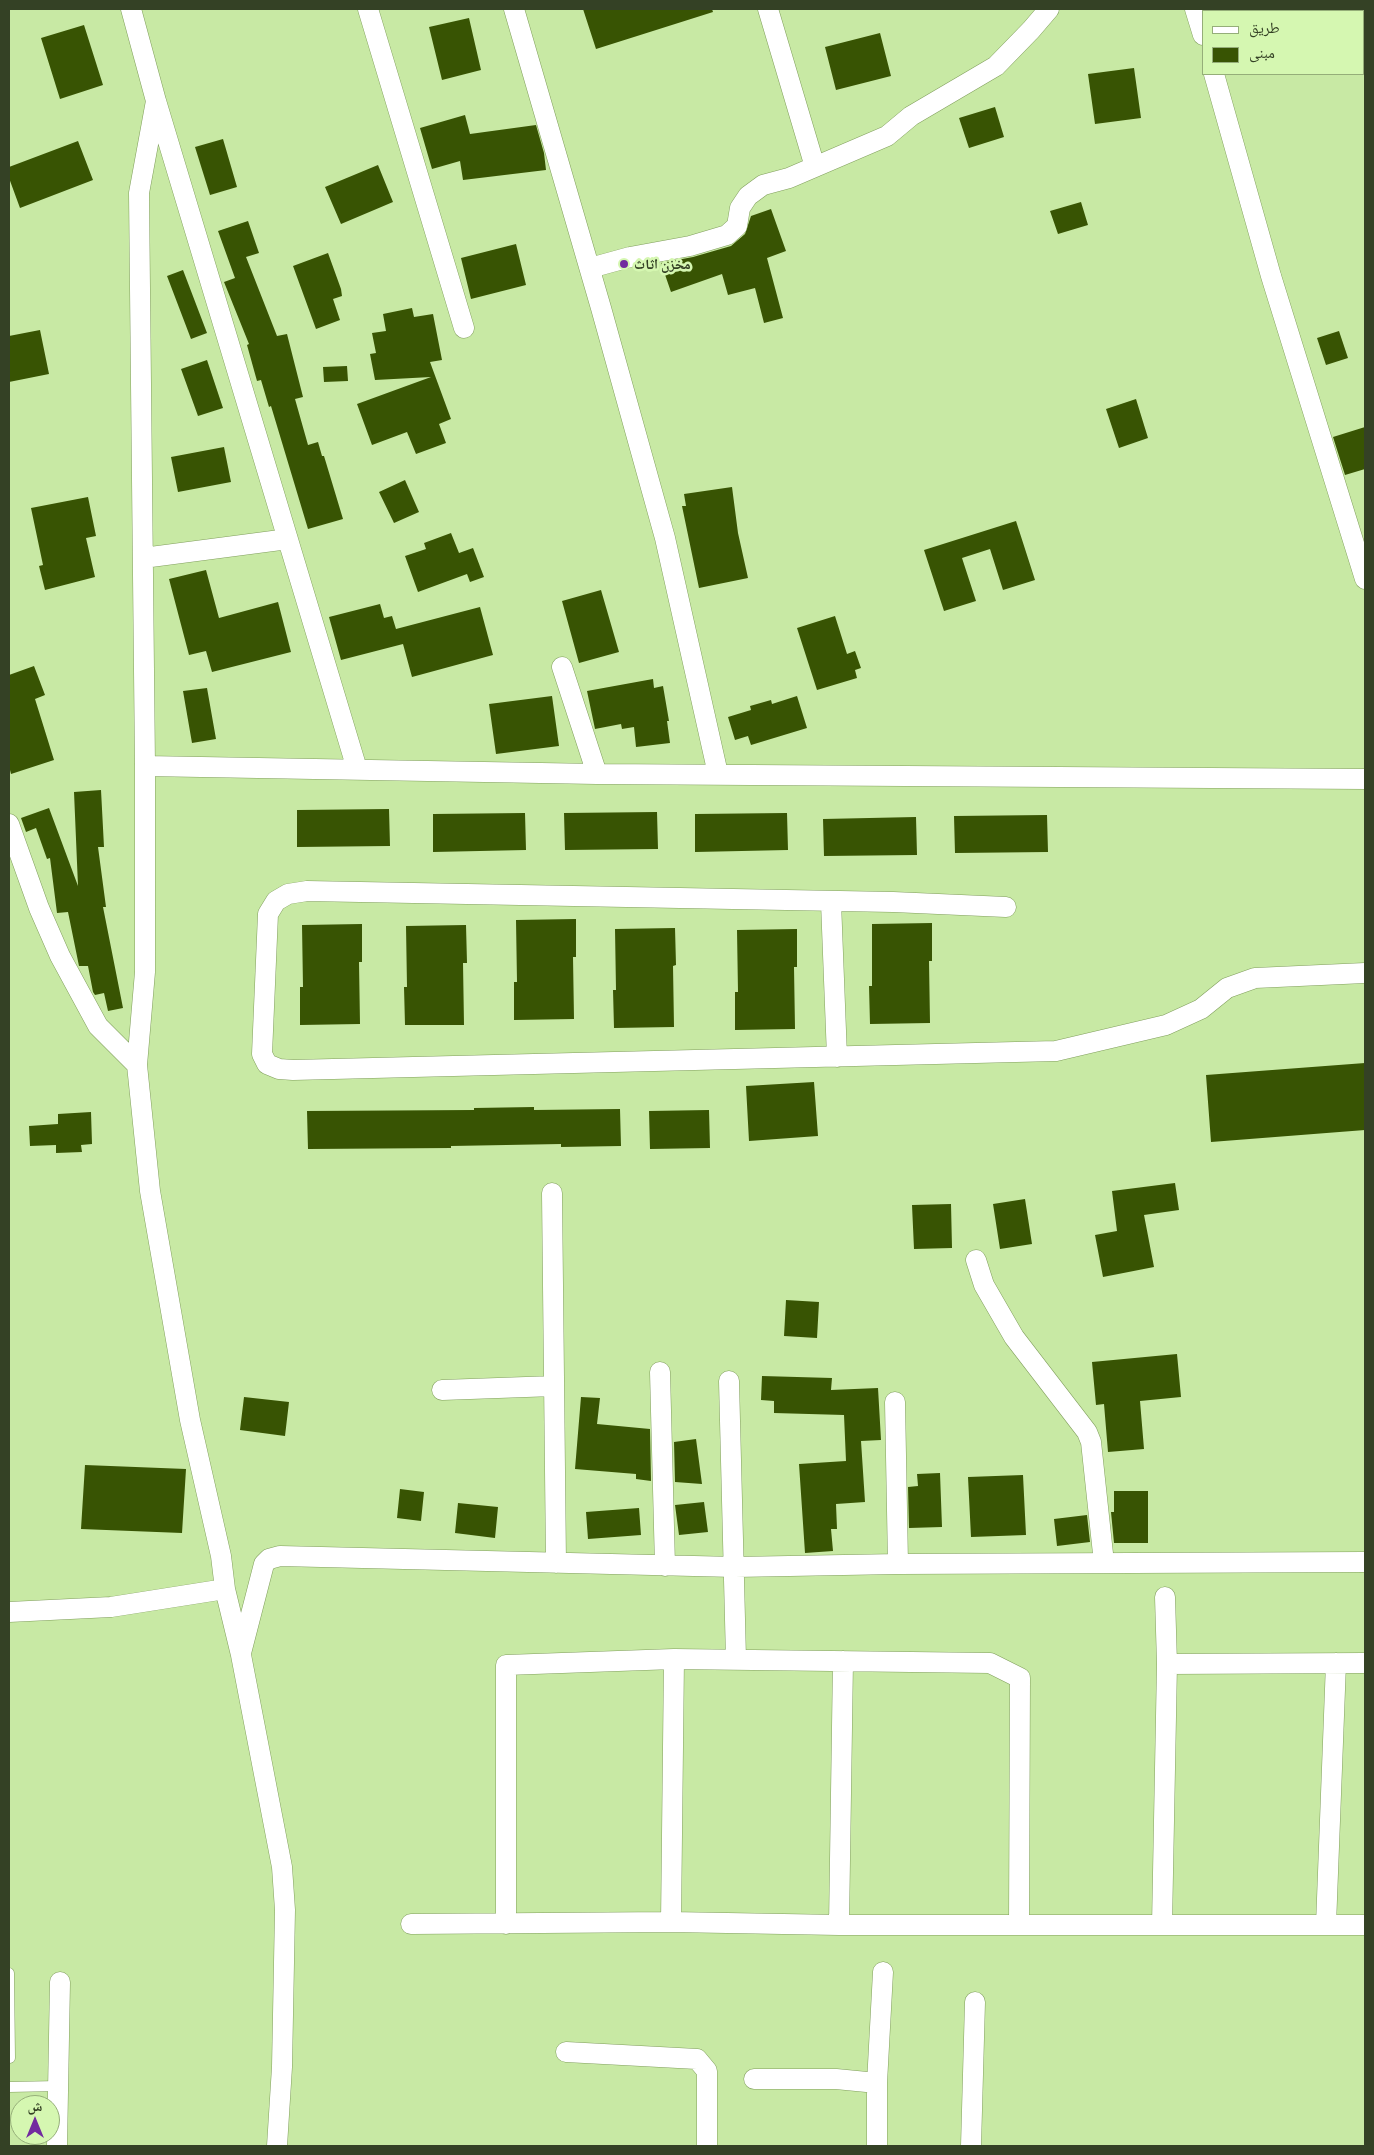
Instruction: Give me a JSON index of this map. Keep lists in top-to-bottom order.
{
  "places": ["مخزن اثاث"],
  "legend": ["طريق", "مبنى"],
  "north": "top"
}
